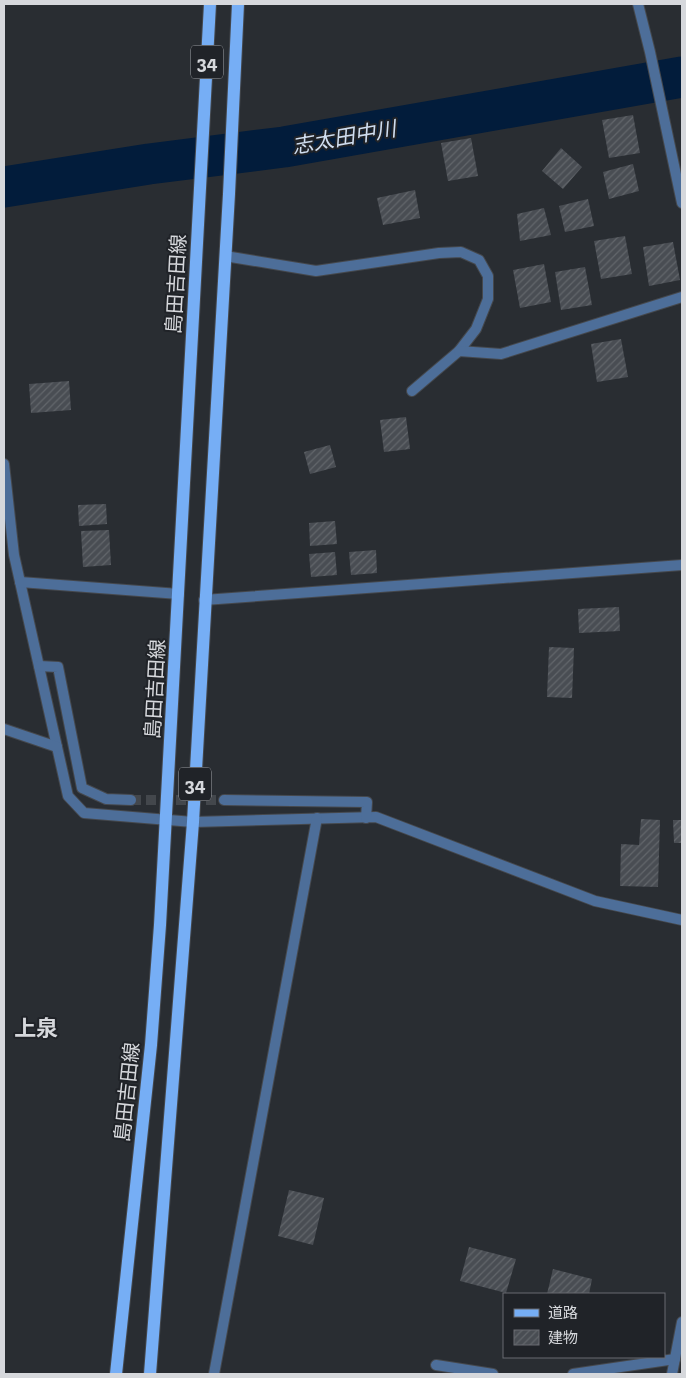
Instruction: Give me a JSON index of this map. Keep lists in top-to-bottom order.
{
  "streets": {
    "main road": ["34", "島田吉田線"]
  },
  "districts": ["上泉"],
  "water": ["志太田中川"],
  "legend": ["道路", "建物"]
}
